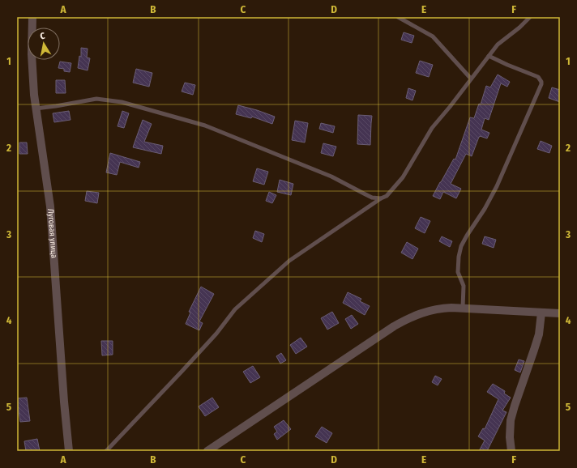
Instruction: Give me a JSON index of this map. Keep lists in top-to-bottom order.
{
  "streets": {
    "street": ["Луговая улица"]
  },
  "north": "top",
  "grid": {
    "columns": [
      "A",
      "B",
      "C",
      "D",
      "E",
      "F"
    ],
    "rows": [
      "1",
      "2",
      "3",
      "4",
      "5"
    ]
  }
}
